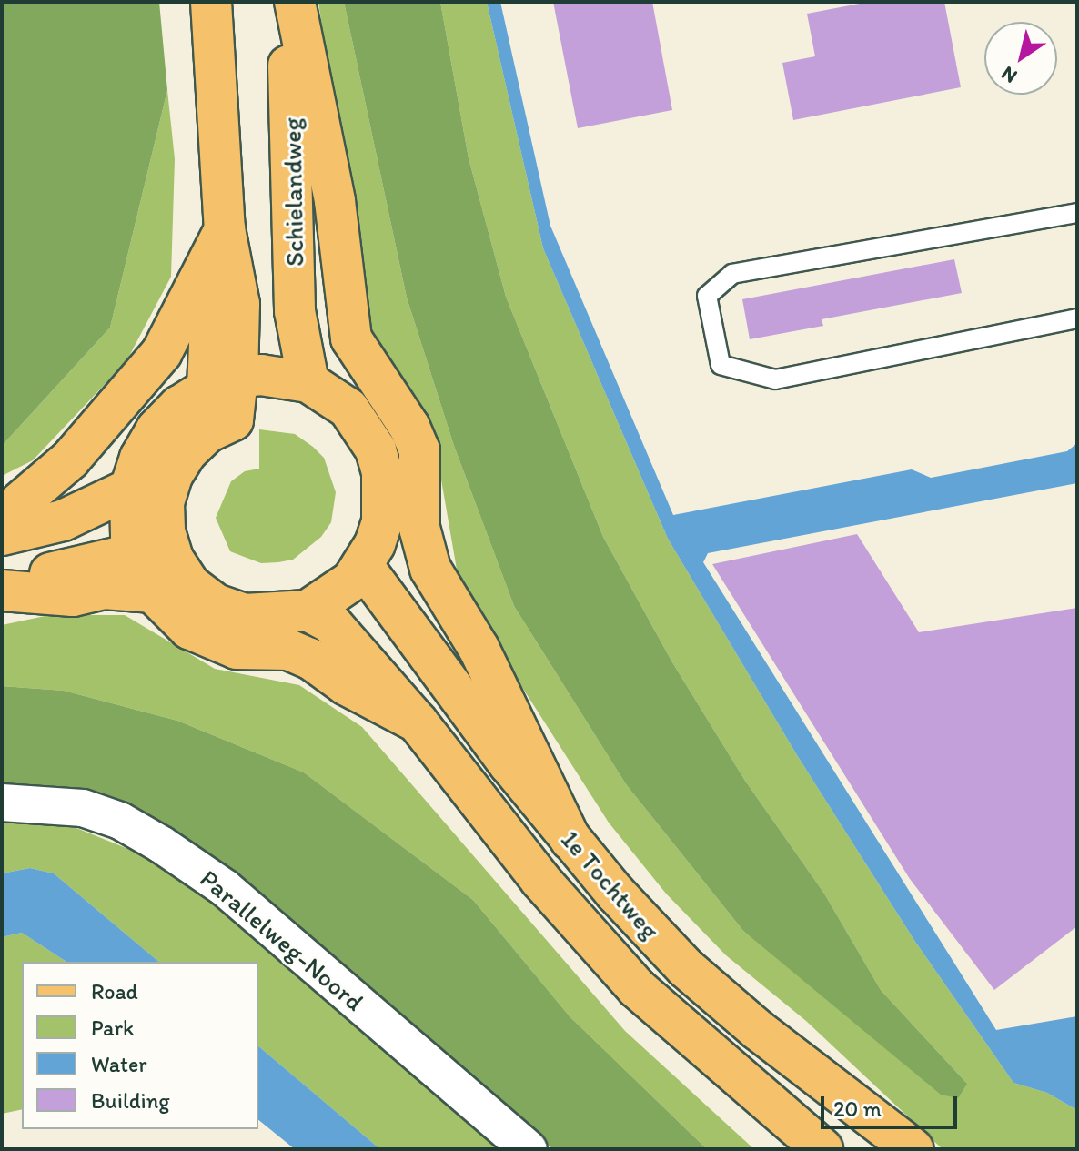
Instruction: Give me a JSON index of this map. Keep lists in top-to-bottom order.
{
  "streets": {
    "main road": ["Schielandweg", "1e Tochtweg"],
    "street": ["Parallelweg-Noord"]
  },
  "crossings": [
    ["Schielandweg", "1e Tochtweg"]
  ],
  "legend": [
    "Road",
    "Park",
    "Water",
    "Building"
  ],
  "scale_bar": "20 m",
  "north": "bottom left"
}
